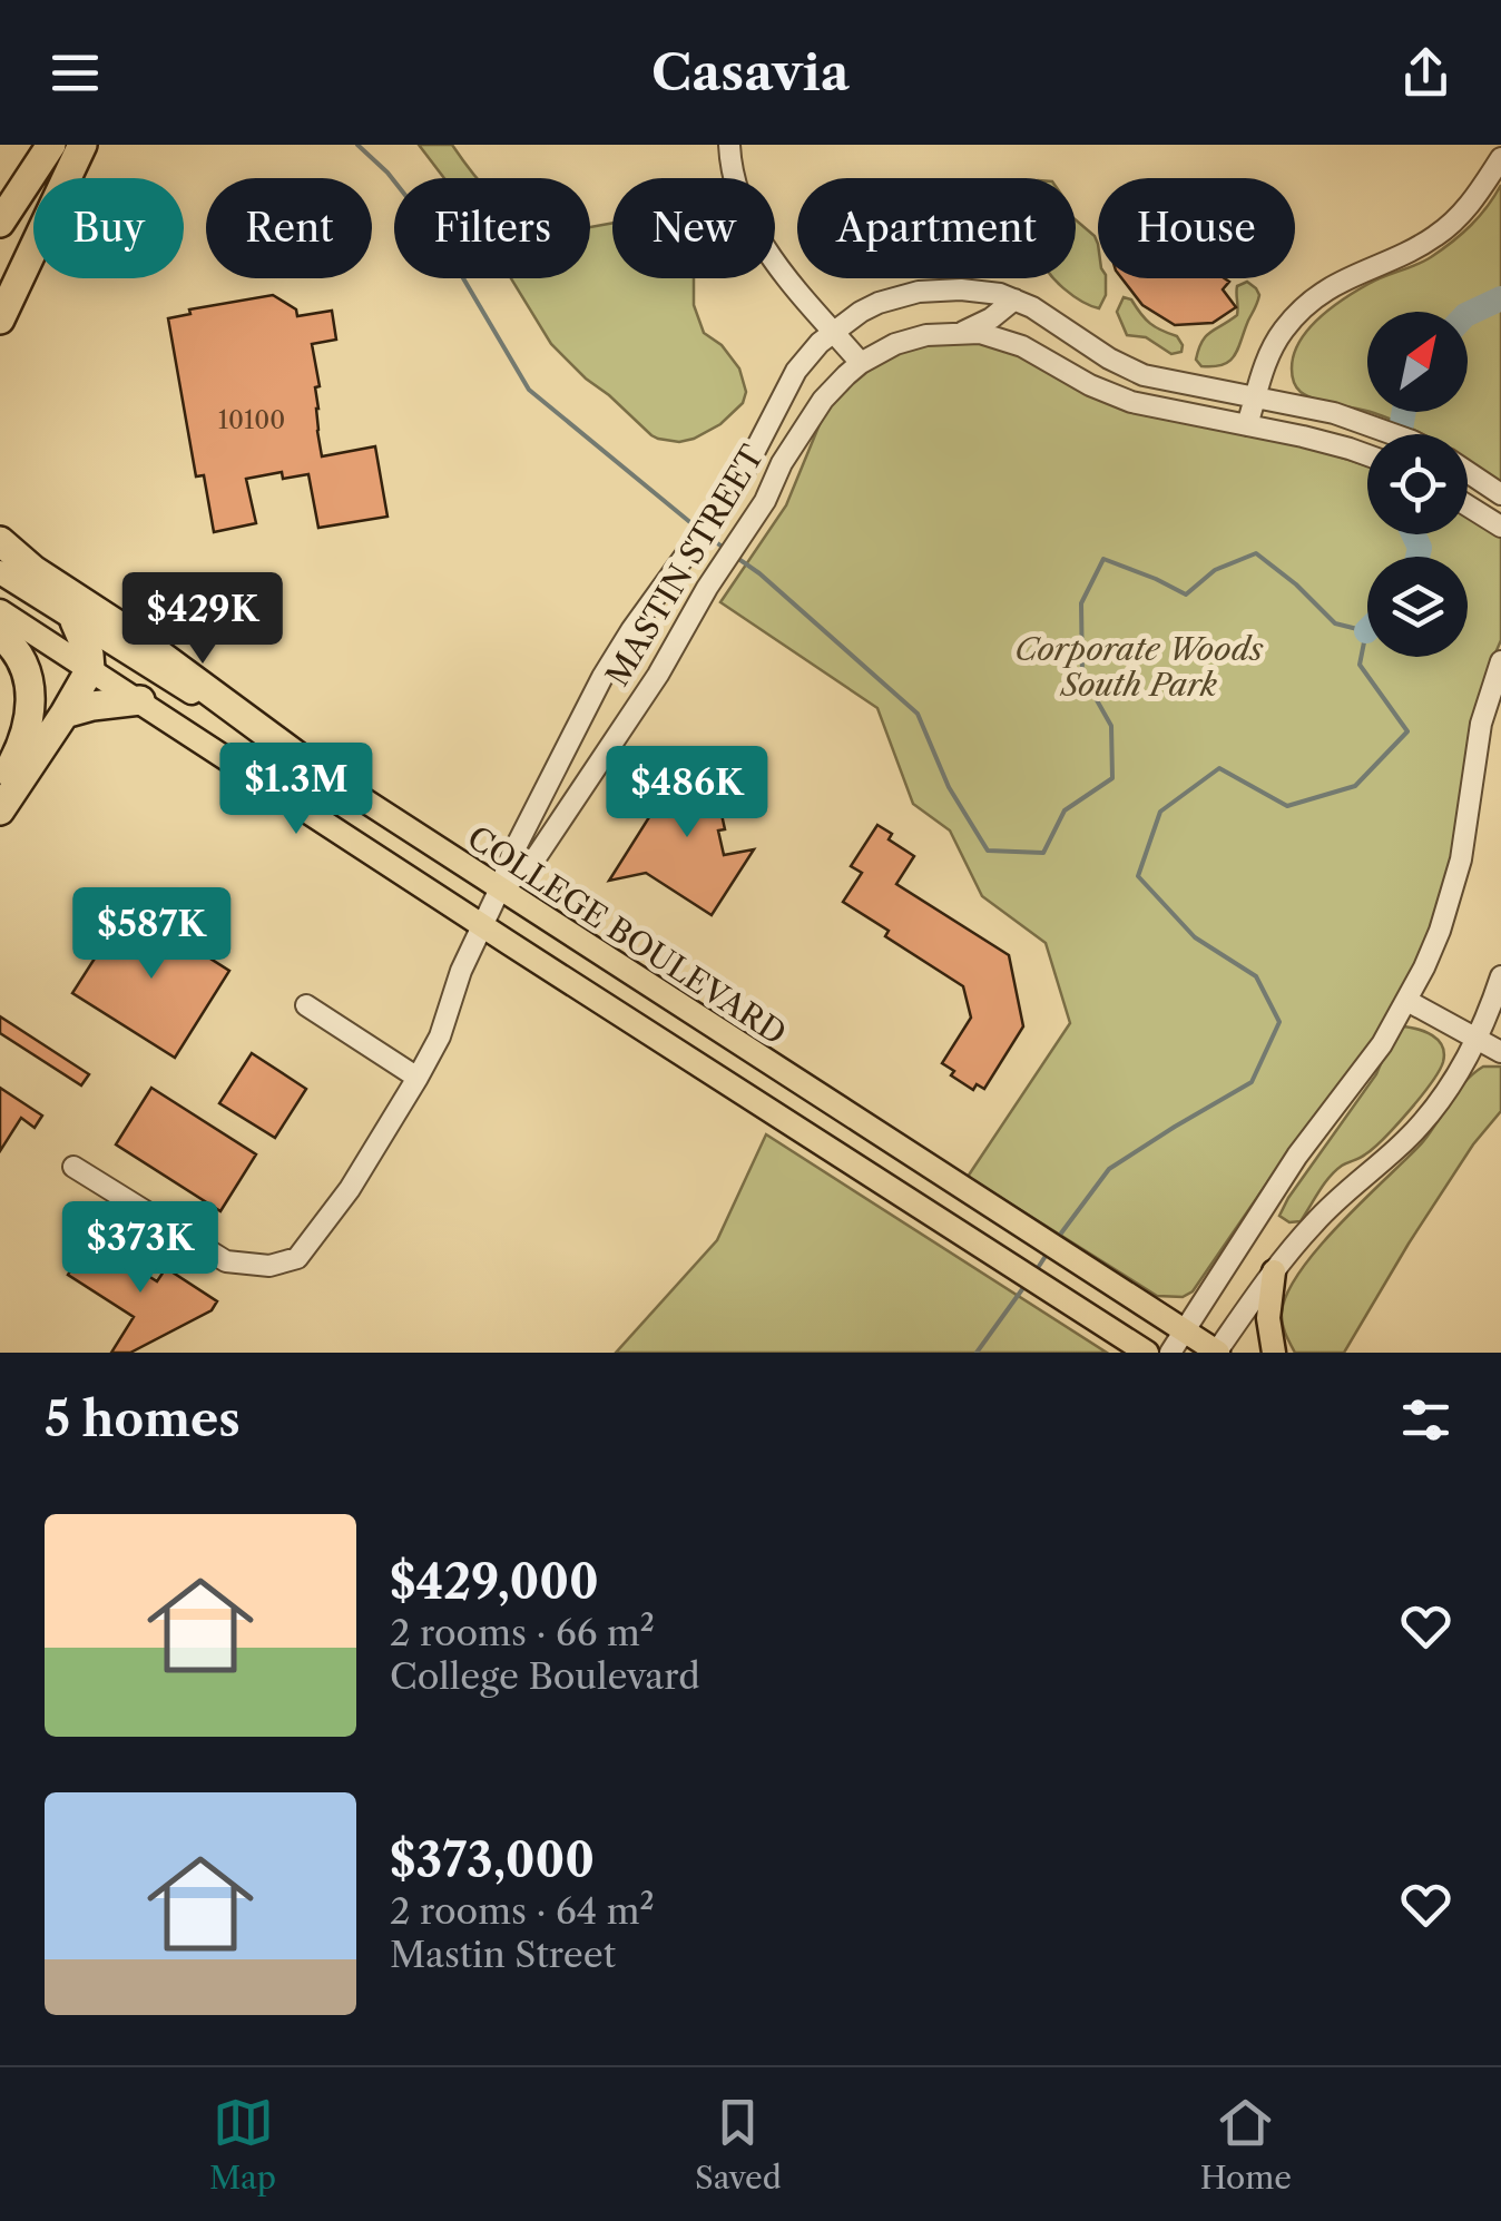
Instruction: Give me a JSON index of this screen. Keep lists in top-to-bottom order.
{
  "streets": {
    "main road": ["COLLEGE BOULEVARD"],
    "street": ["MASTIN STREET"]
  },
  "crossings": [
    ["MASTIN STREET", "COLLEGE BOULEVARD"]
  ],
  "parks": ["Corporate Woods South Park"],
  "house_numbers": ["10100"],
  "north": "top right",
  "page": {
    "header": "Casavia",
    "chip": [
      "Buy",
      "Rent",
      "Filters",
      "New",
      "Apartment",
      "House"
    ],
    "price": [
      "$429K",
      "$1.3M",
      "$486K",
      "$587K",
      "$373K"
    ],
    "heading": "5 homes",
    "list": [
      {
        "name": "$429,000",
        "note": "2 rooms · 66 m² · College Boulevard"
      },
      {
        "name": "$373,000",
        "note": "2 rooms · 64 m² · Mastin Street"
      }
    ],
    "tabs": ["Map", "Saved", "Home"]
  }
}
